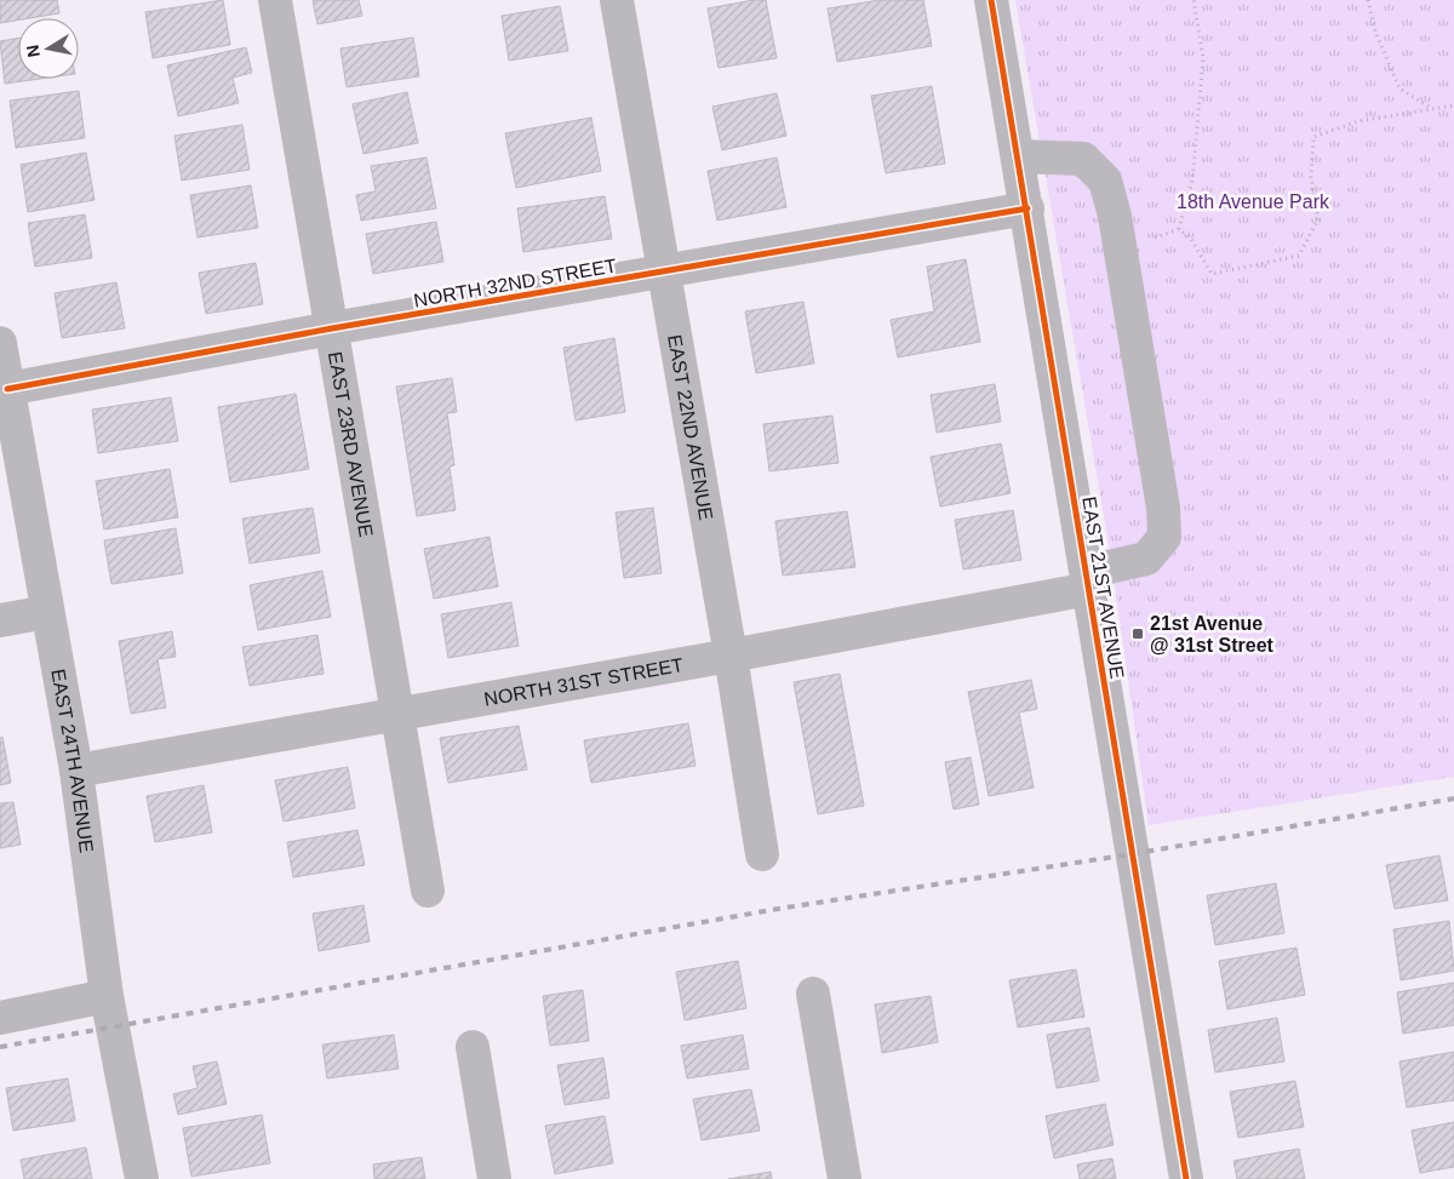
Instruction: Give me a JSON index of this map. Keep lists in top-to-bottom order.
{
  "streets": {
    "street": [
      "NORTH 32ND STREET",
      "EAST 22ND AVENUE",
      "EAST 23RD AVENUE",
      "EAST 21ST AVENUE",
      "NORTH 31ST STREET",
      "EAST 24TH AVENUE"
    ]
  },
  "crossings": [
    ["NORTH 32ND STREET", "EAST 22ND AVENUE"],
    ["NORTH 32ND STREET", "EAST 23RD AVENUE"],
    ["NORTH 32ND STREET", "EAST 21ST AVENUE"],
    ["NORTH 32ND STREET", "EAST 24TH AVENUE"],
    ["EAST 22ND AVENUE", "NORTH 31ST STREET"],
    ["EAST 23RD AVENUE", "NORTH 31ST STREET"],
    ["EAST 21ST AVENUE", "NORTH 31ST STREET"],
    ["NORTH 31ST STREET", "EAST 24TH AVENUE"]
  ],
  "parks": ["18th Avenue Park"],
  "places": {
    "transit": ["21st Avenue @ 31st Street"]
  },
  "north": "left"
}
